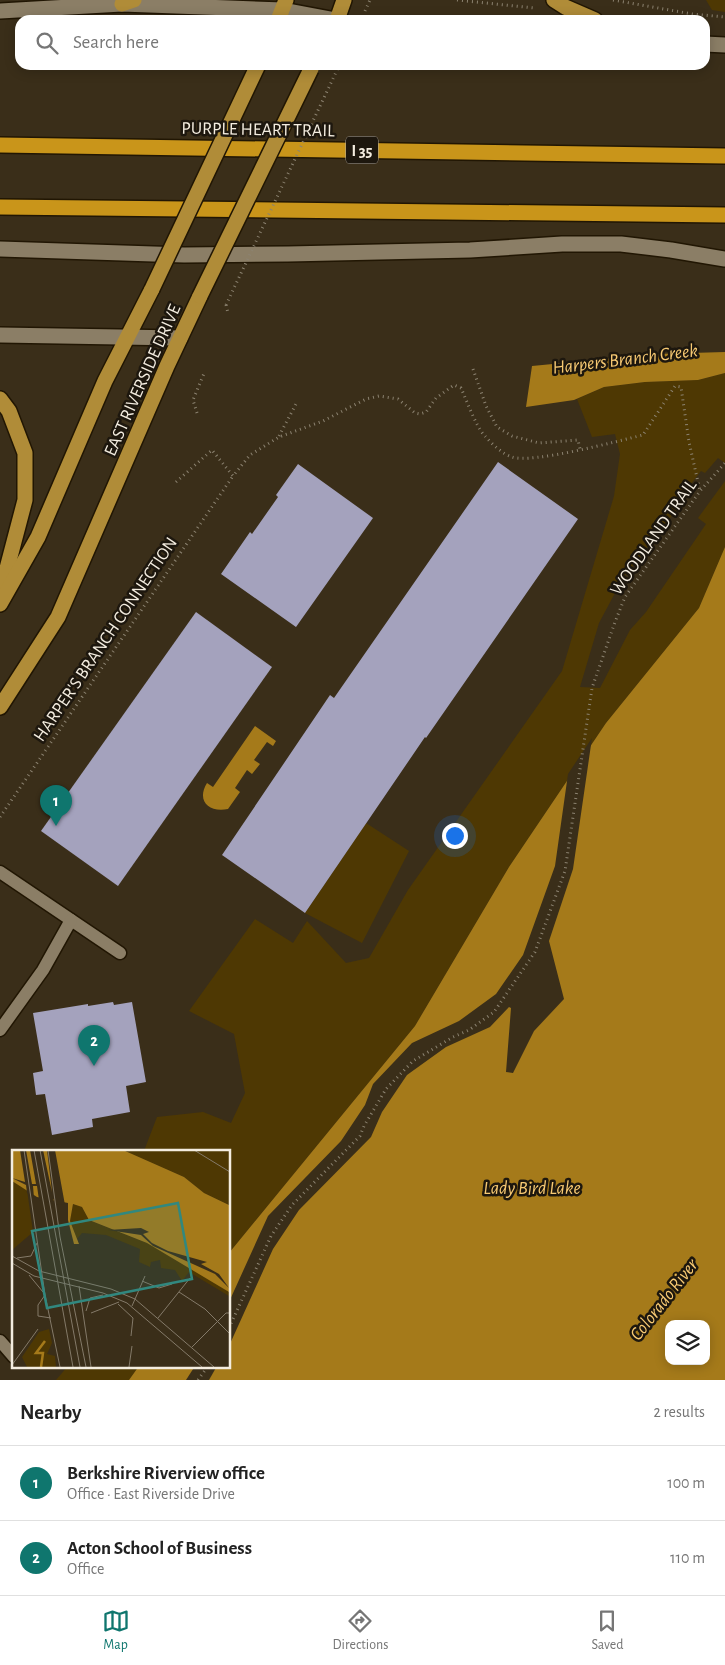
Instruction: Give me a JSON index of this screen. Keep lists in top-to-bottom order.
{
  "streets": {
    "highway": ["PURPLE HEART TRAIL", "I 35"],
    "main road": ["EAST RIVERSIDE DRIVE"],
    "path": ["WOODLAND TRAIL", "HARPER'S BRANCH CONNECTION"]
  },
  "crossings": [
    ["WOODLAND TRAIL", "HARPER'S BRANCH CONNECTION"]
  ],
  "water": ["Harpers Branch Creek", "Lady Bird Lake", "Colorado River"],
  "page": {
    "search": "Search here",
    "pins": ["1", "2"],
    "heading": ["Nearby", "2 results"],
    "list": [
      {
        "mark": "1",
        "name": "Berkshire Riverview office",
        "note": "Office · East Riverside Drive",
        "value": "100 m"
      },
      {
        "mark": "2",
        "name": "Acton School of Business",
        "note": "Office",
        "value": "110 m"
      }
    ],
    "nav": ["Map", "Directions", "Saved"]
  }
}
